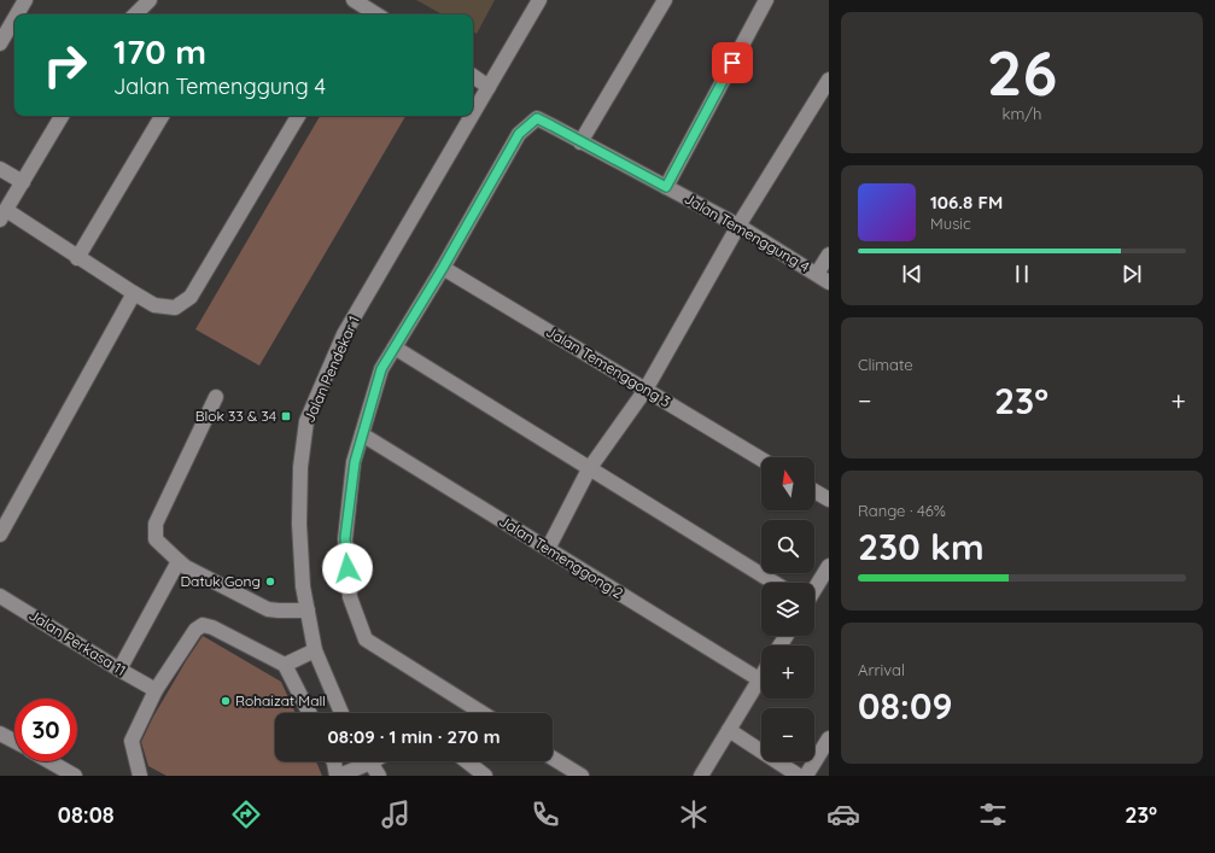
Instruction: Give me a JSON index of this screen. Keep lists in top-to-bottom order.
{
  "streets": {
    "street": [
      "Jalan Temenggung 4",
      "Jalan Temenggong 3",
      "Jalan Pendekar 1",
      "Jalan Temenggong 2",
      "Jalan Perkasa 11"
    ]
  },
  "crossings": [
    ["Jalan Temenggung 4", "Jalan Temenggong 3"]
  ],
  "places": {
    "transit": ["Blok 33 & 34"],
    "other": ["Datuk Gong", "Rohaizat Mall"]
  },
  "north": "top",
  "page": {
    "tile": [
      ["26", "km/h"],
      "Climate",
      ["Range · 46%", "230 km"],
      ["Arrival", "08:09"]
    ],
    "turn": ["170 m", "Jalan Temenggung 4"],
    "song": ["106.8 FM", "Music"],
    "heat": ["−", "23°", "+"],
    "map_buttons": ["+", "−"],
    "limit": "30",
    "trip": "08:09 · 1 min · 270 m",
    "tabs": ["08:08", "23°"]
  }
}
